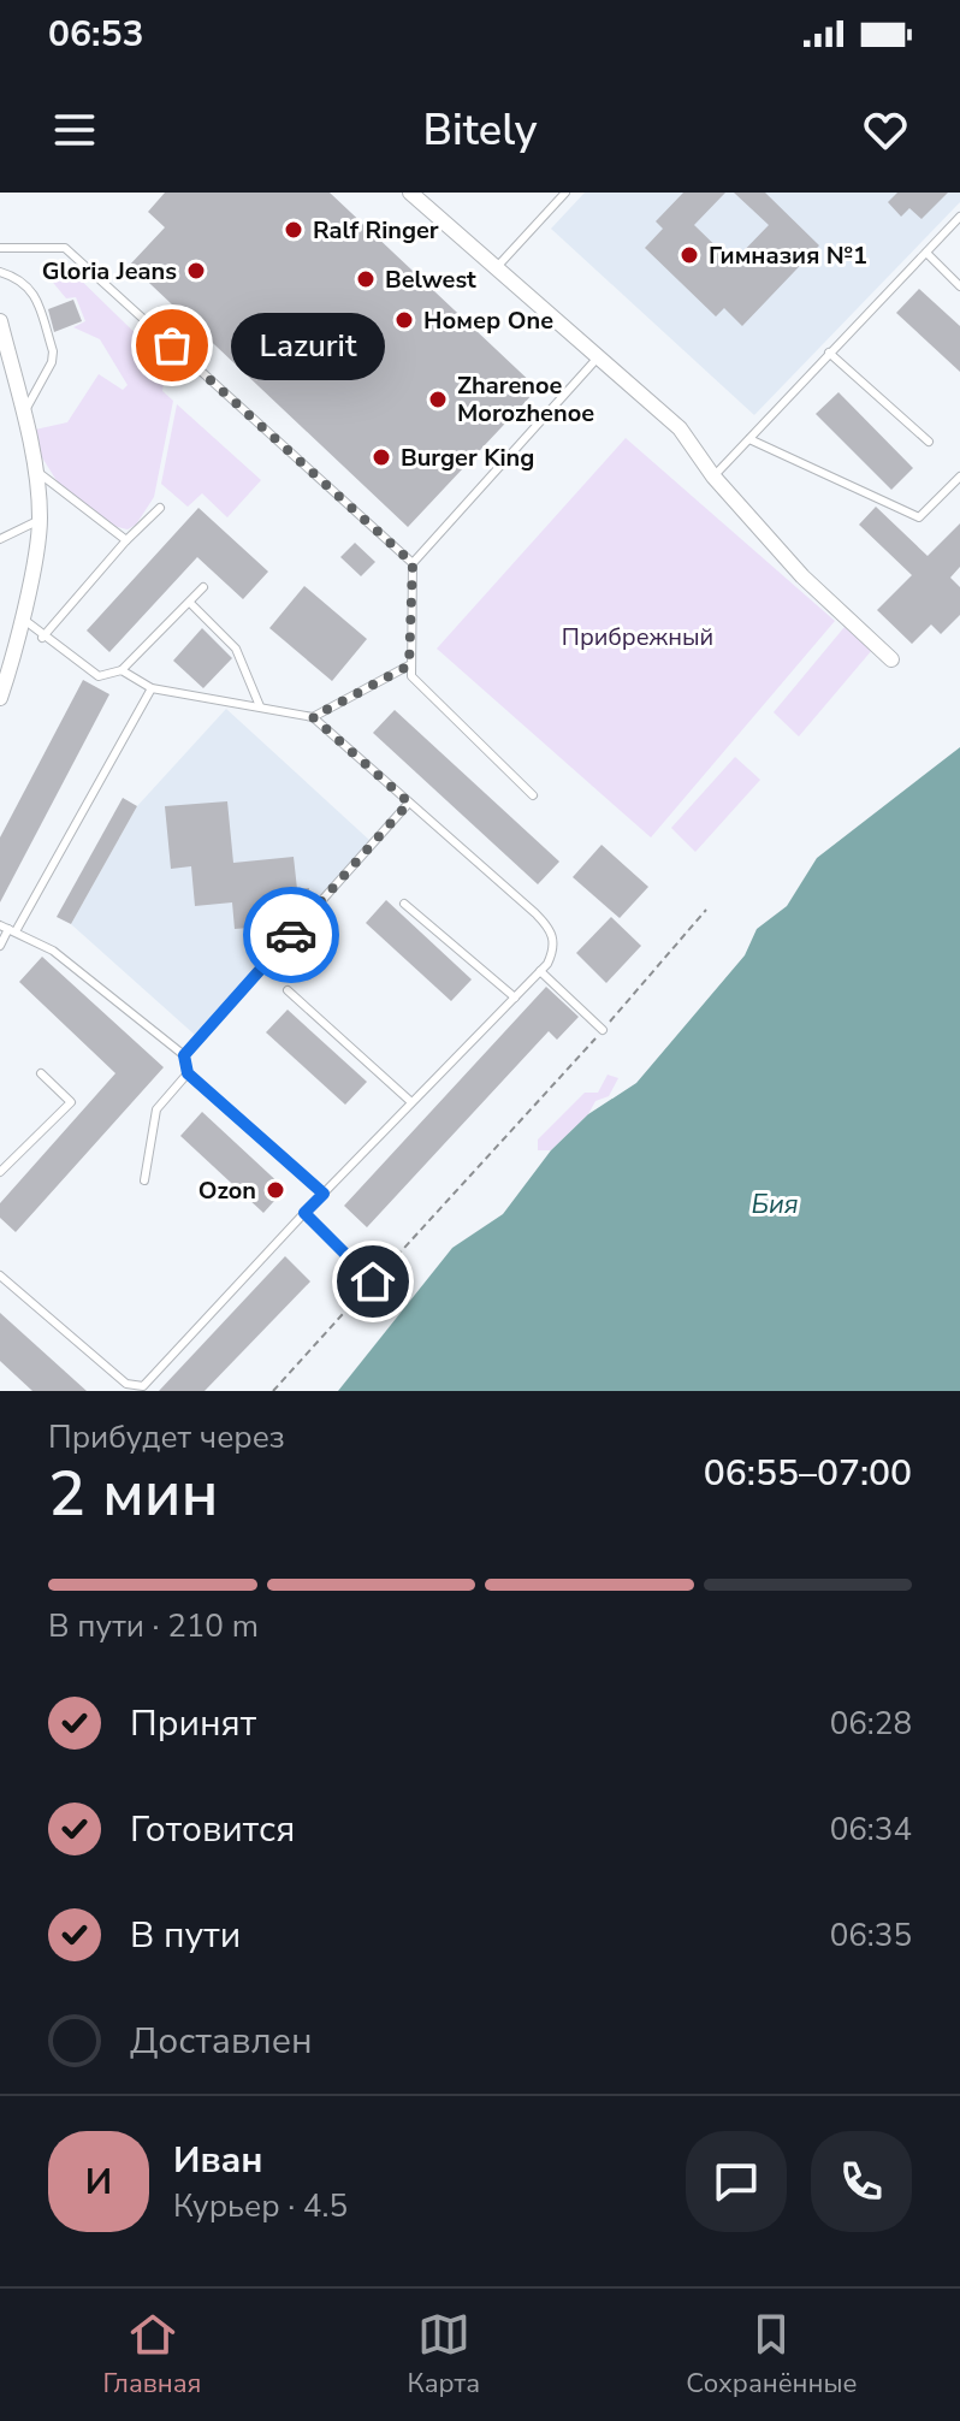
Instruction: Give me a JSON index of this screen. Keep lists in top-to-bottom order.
{
  "water": ["Бия"],
  "parks": ["Прибрежный"],
  "places": [
    "Ralf Ringer",
    "Гимназия №1",
    "Gloria Jeans",
    "Belwest",
    "Номер One",
    "Lazurit",
    "Zharenoe Morozhenoe",
    "Burger King",
    "Ozon"
  ],
  "page": {
    "status": "06:53",
    "header": "Bitely",
    "bubble": "Lazurit",
    "heading": ["2 мин", "Прибудет через", "06:55–07:00"],
    "panel": ["Иван", "Курьер · 4.5"],
    "bar": "В пути · 210 m",
    "list": [
      ["Принят", "06:28"],
      ["Готовится", "06:34"],
      ["В пути", "06:35"],
      "Доставлен"
    ],
    "round": "И",
    "tabs": ["Главная", "Карта", "Сохранённые"]
  }
}
